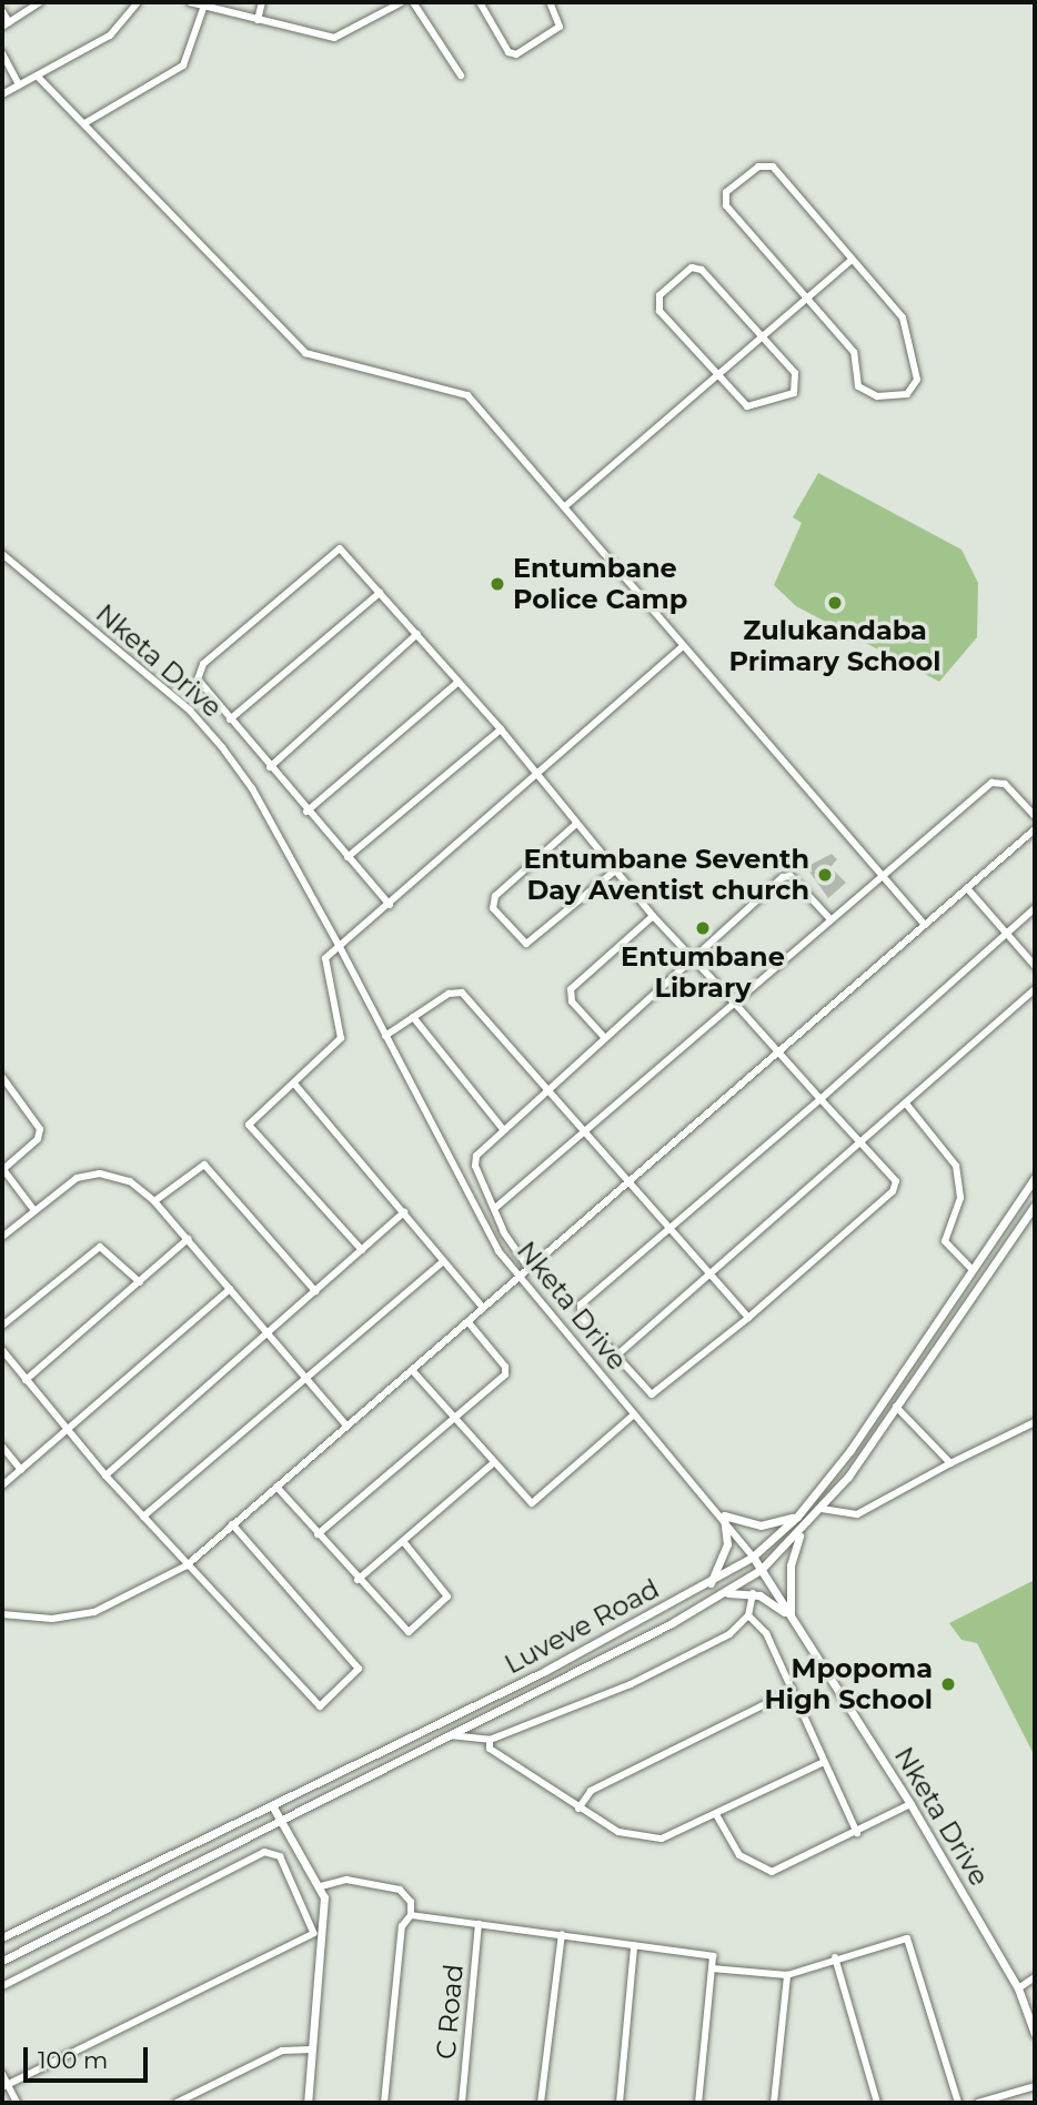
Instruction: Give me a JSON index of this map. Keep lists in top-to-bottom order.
{
  "streets": {
    "street": ["Nketa Drive", "Luveve Road", "C Road"]
  },
  "crossings": [
    ["Nketa Drive", "Luveve Road"]
  ],
  "places": [
    "Entumbane Police Camp",
    "Zulukandaba Primary School",
    "Entumbane Seventh Day Aventist church",
    "Entumbane Library",
    "Mpopoma High School"
  ],
  "scale_bar": "100 m"
}
